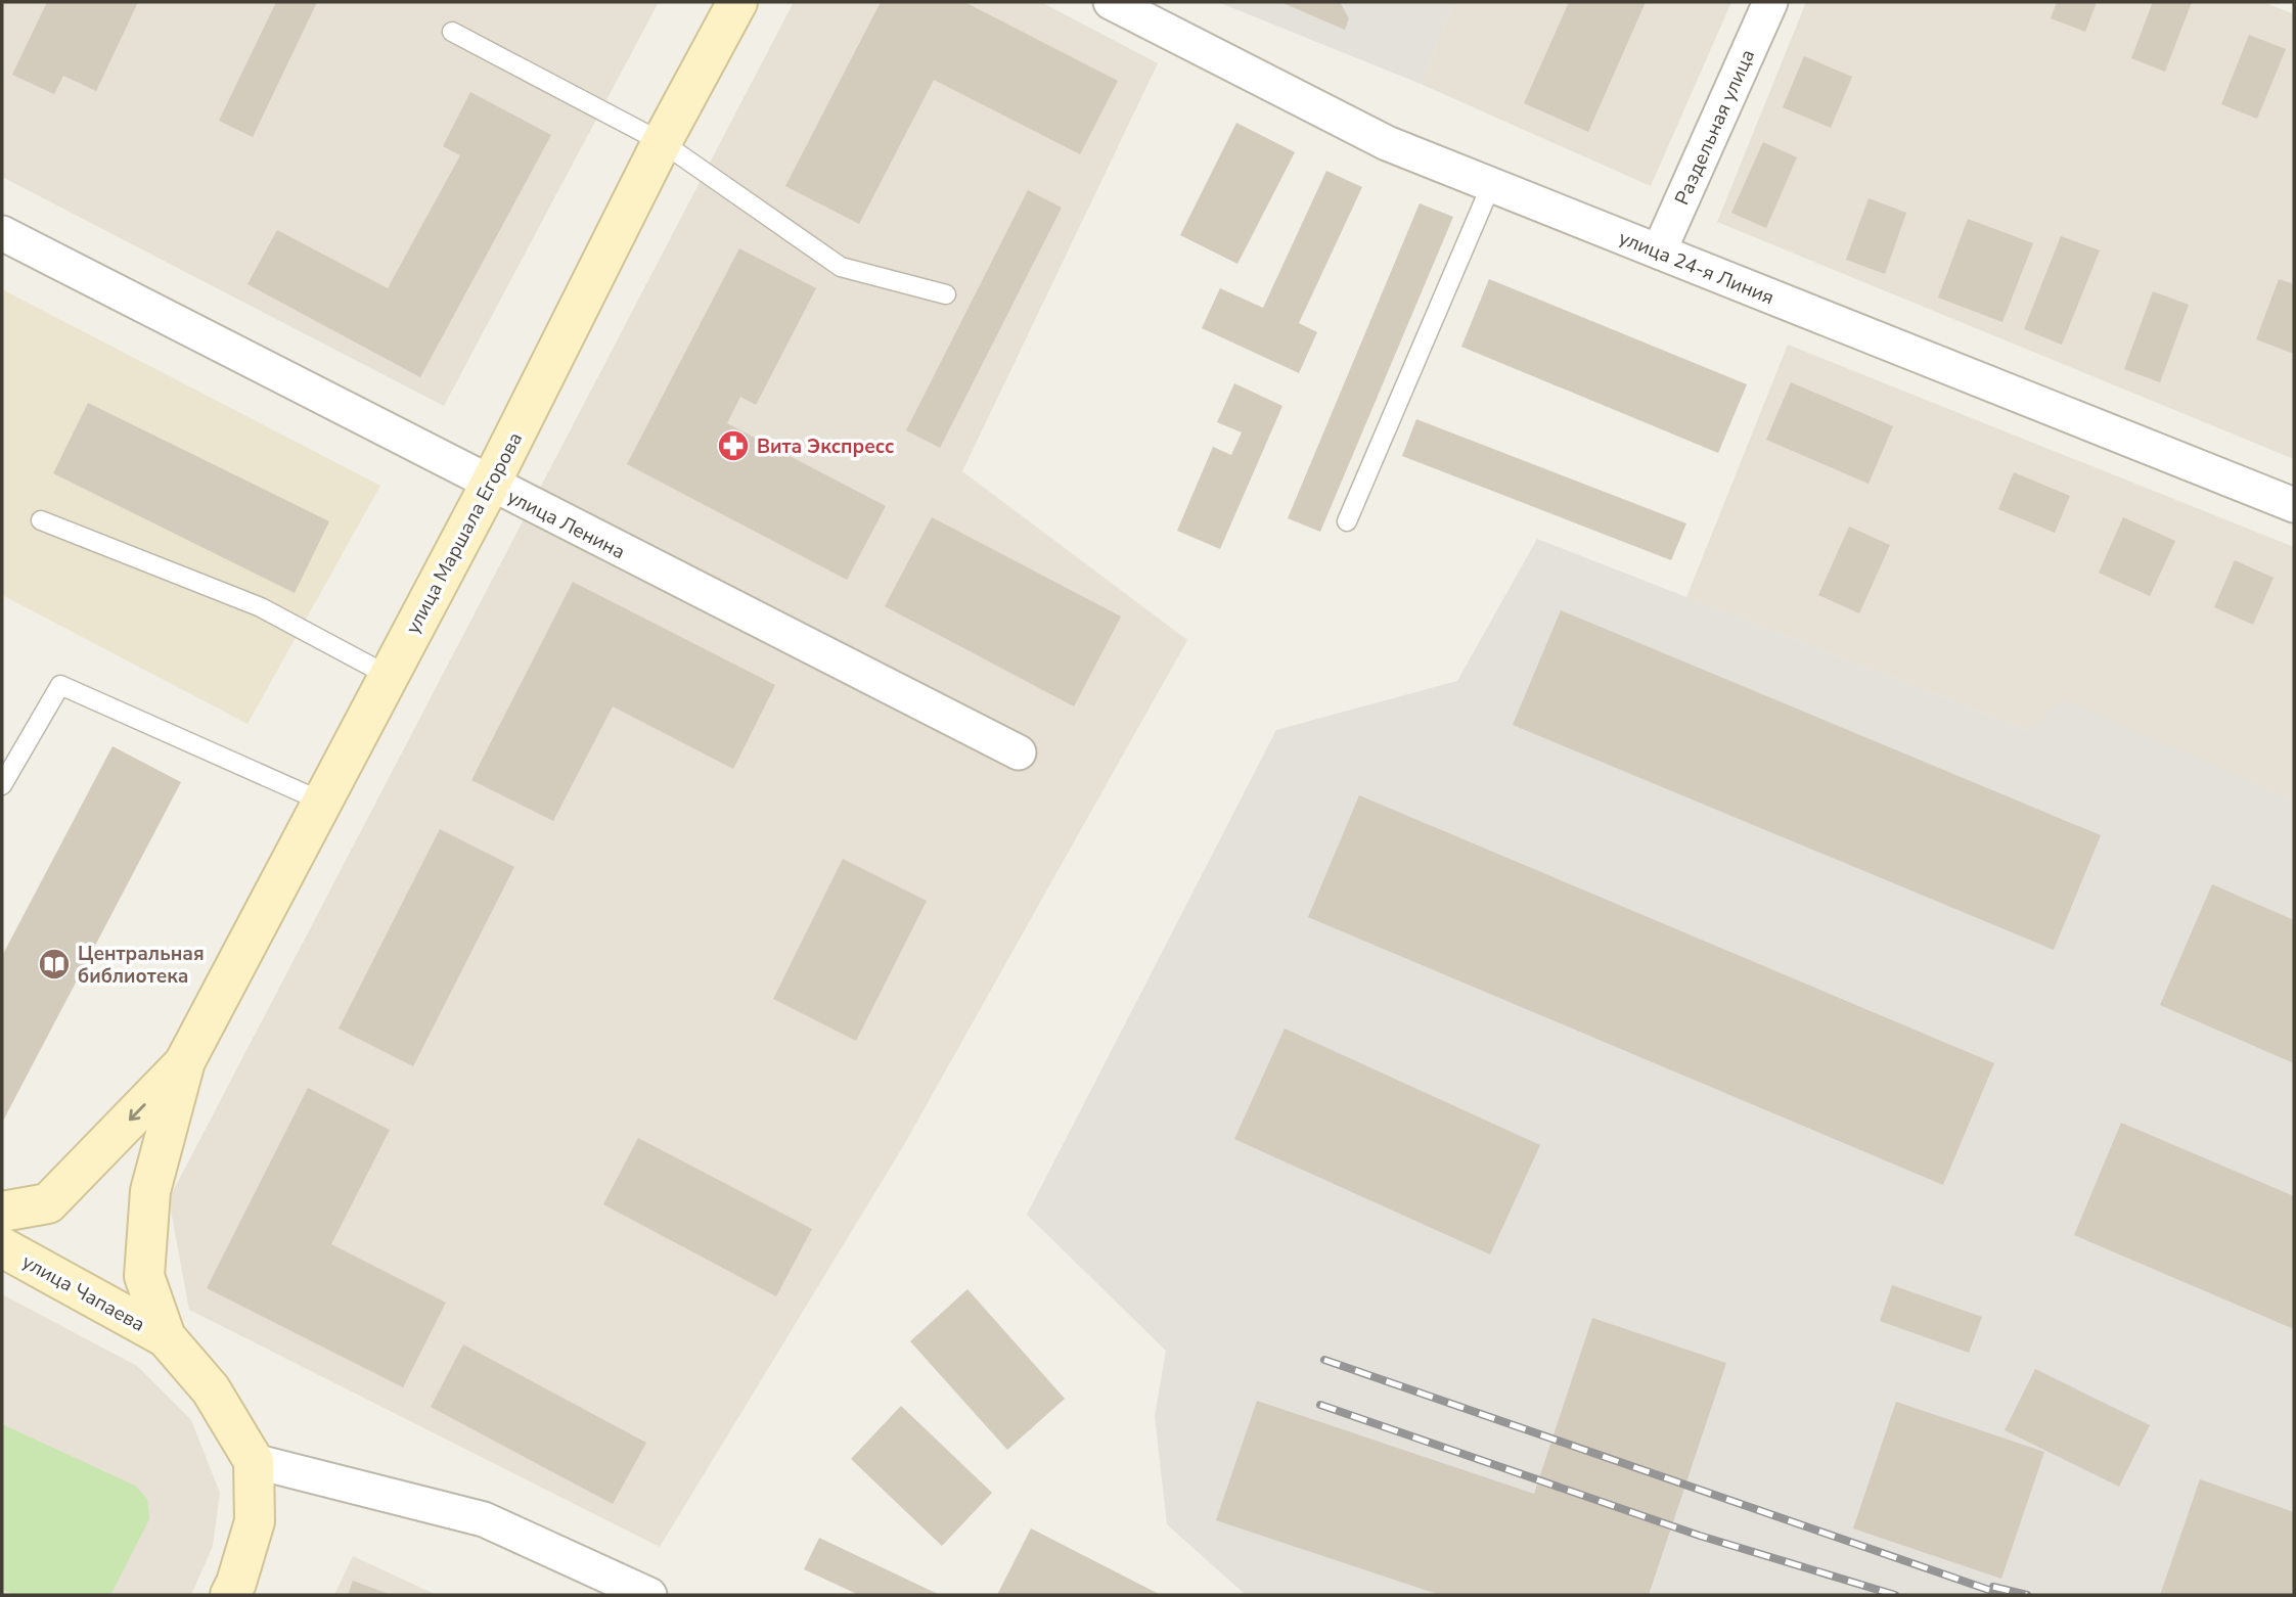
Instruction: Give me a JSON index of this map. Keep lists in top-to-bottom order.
{
  "streets": {
    "main road": ["улица Маршала Егорова", "улица Чапаева"],
    "street": ["Раздельная улица", "улица 24-я Линия", "улица Ленина"]
  },
  "crossings": [
    ["Раздельная улица", "улица 24-я Линия"],
    ["улица Ленина", "улица Маршала Егорова"]
  ],
  "places": {
    "pharmacy": ["Вита Экспресс"],
    "library": ["Центральная библиотека"]
  }
}
